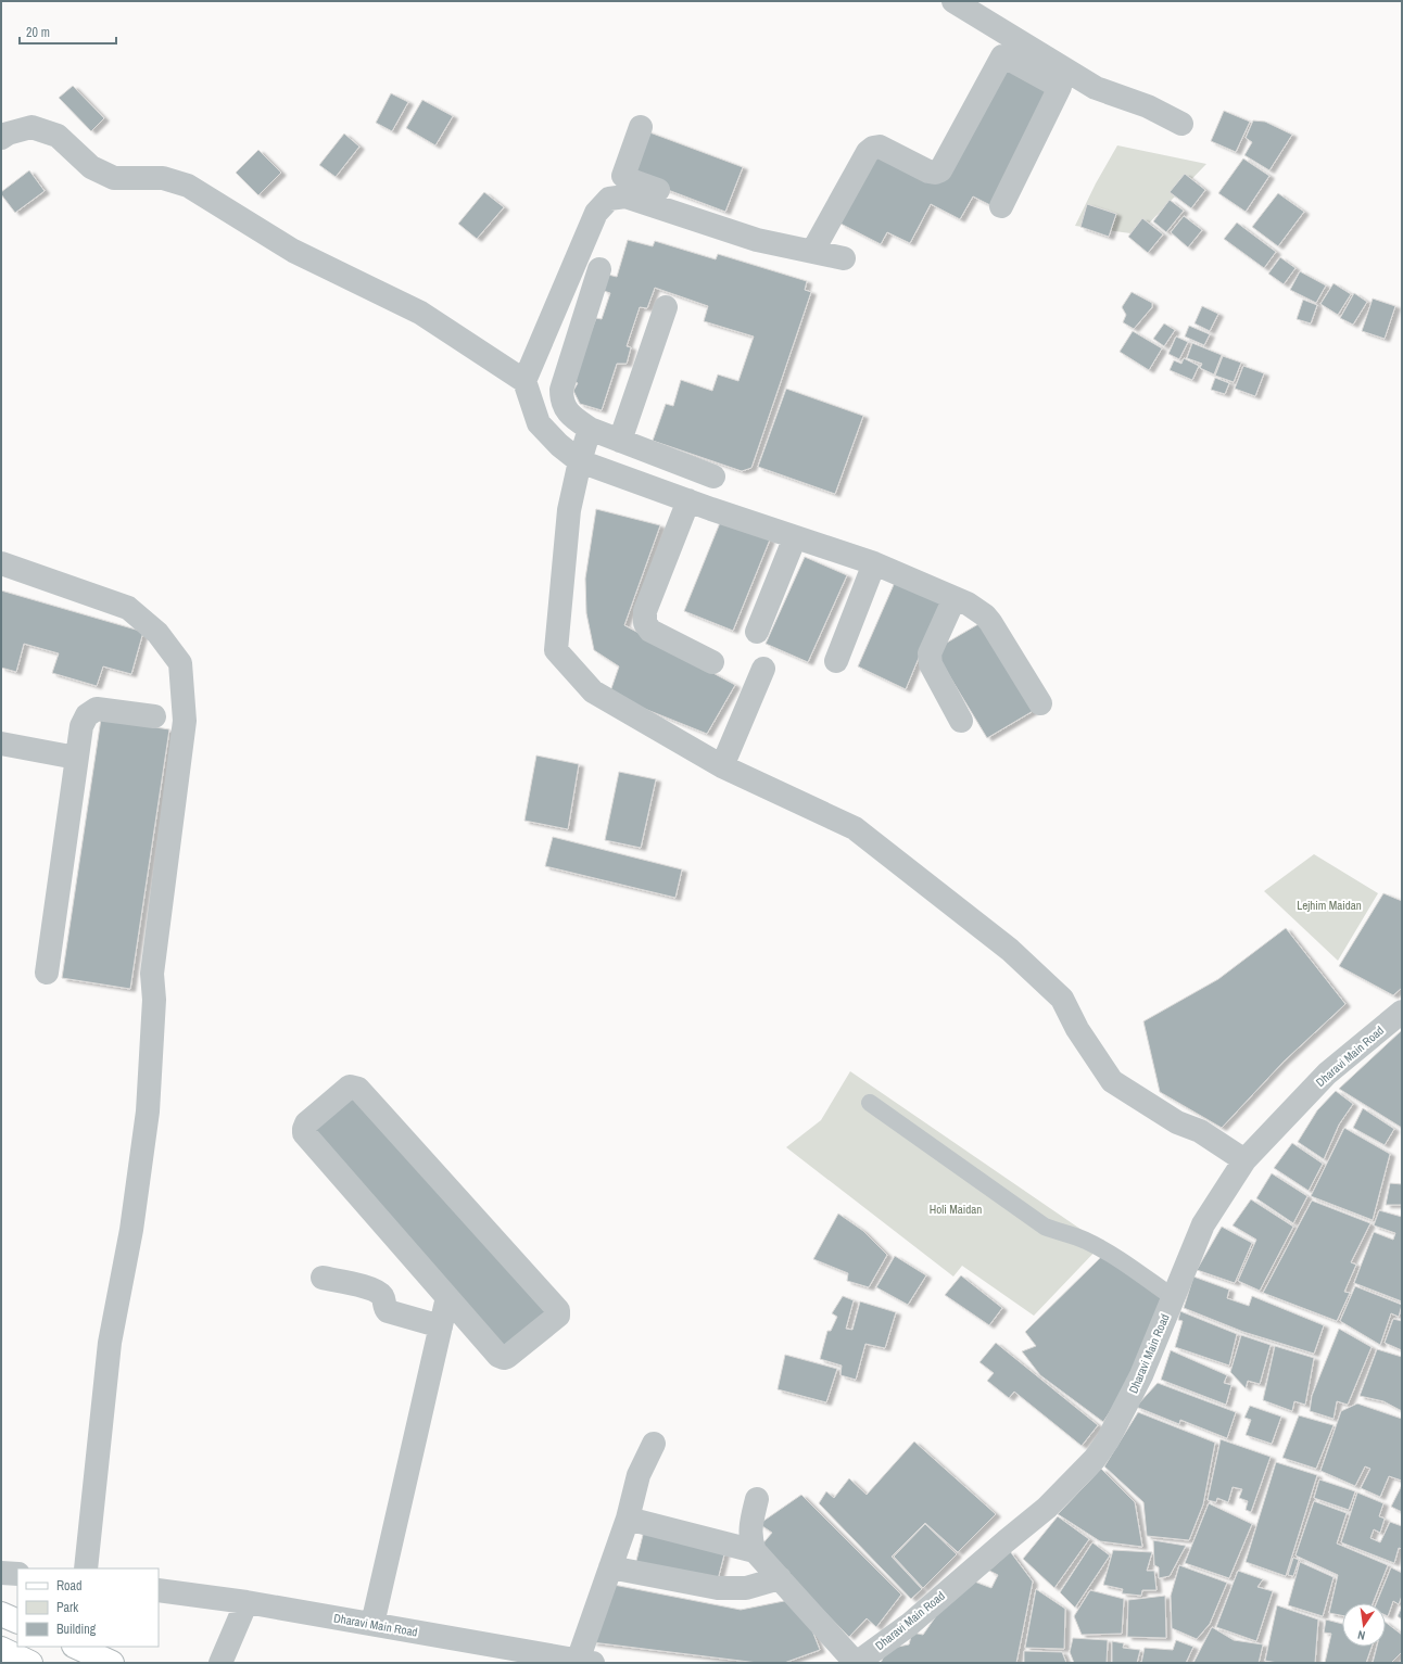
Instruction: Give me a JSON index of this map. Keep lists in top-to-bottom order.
{
  "streets": {
    "street": ["Dharavi Main Road"]
  },
  "parks": ["Lejhim Maidan", "Holi Maidan"],
  "legend": ["Road", "Park", "Building"],
  "scale_bar": "20 m",
  "north": "bottom"
}
